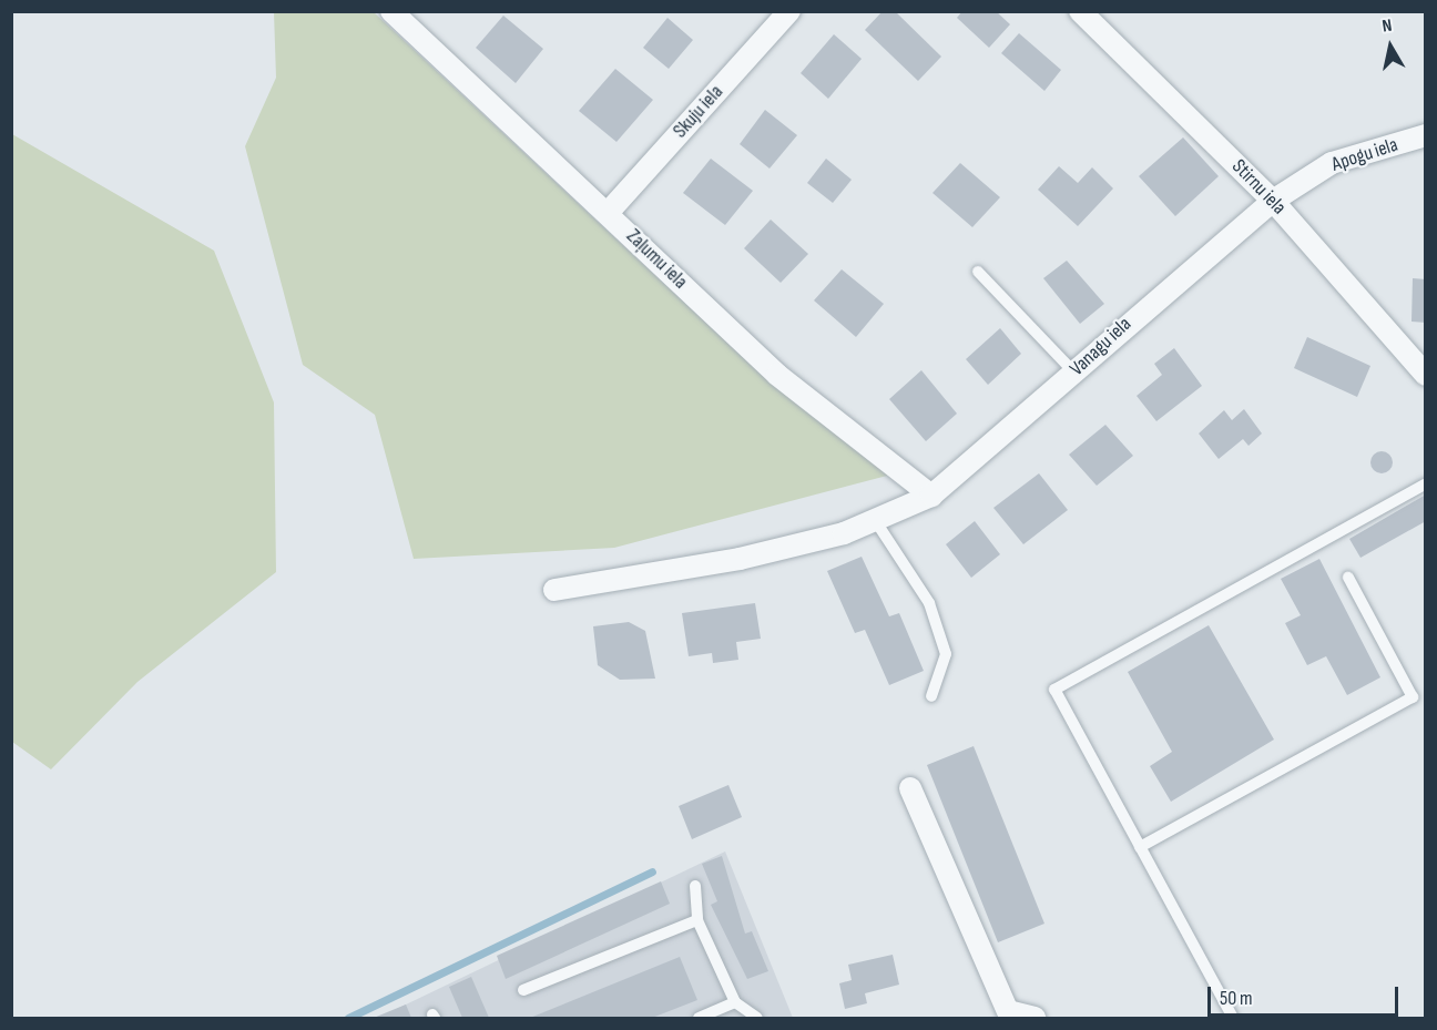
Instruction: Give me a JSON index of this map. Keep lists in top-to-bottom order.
{
  "streets": {
    "street": [
      "Skuju iela",
      "Apogu iela",
      "Stirnu iela",
      "Zaļumu iela",
      "Vanagu iela"
    ]
  },
  "crossings": [
    ["Skuju iela", "Zaļumu iela"],
    ["Apogu iela", "Stirnu iela"],
    ["Apogu iela", "Vanagu iela"],
    ["Stirnu iela", "Vanagu iela"],
    ["Zaļumu iela", "Vanagu iela"]
  ],
  "scale_bar": "50 m",
  "north": "top"
}
